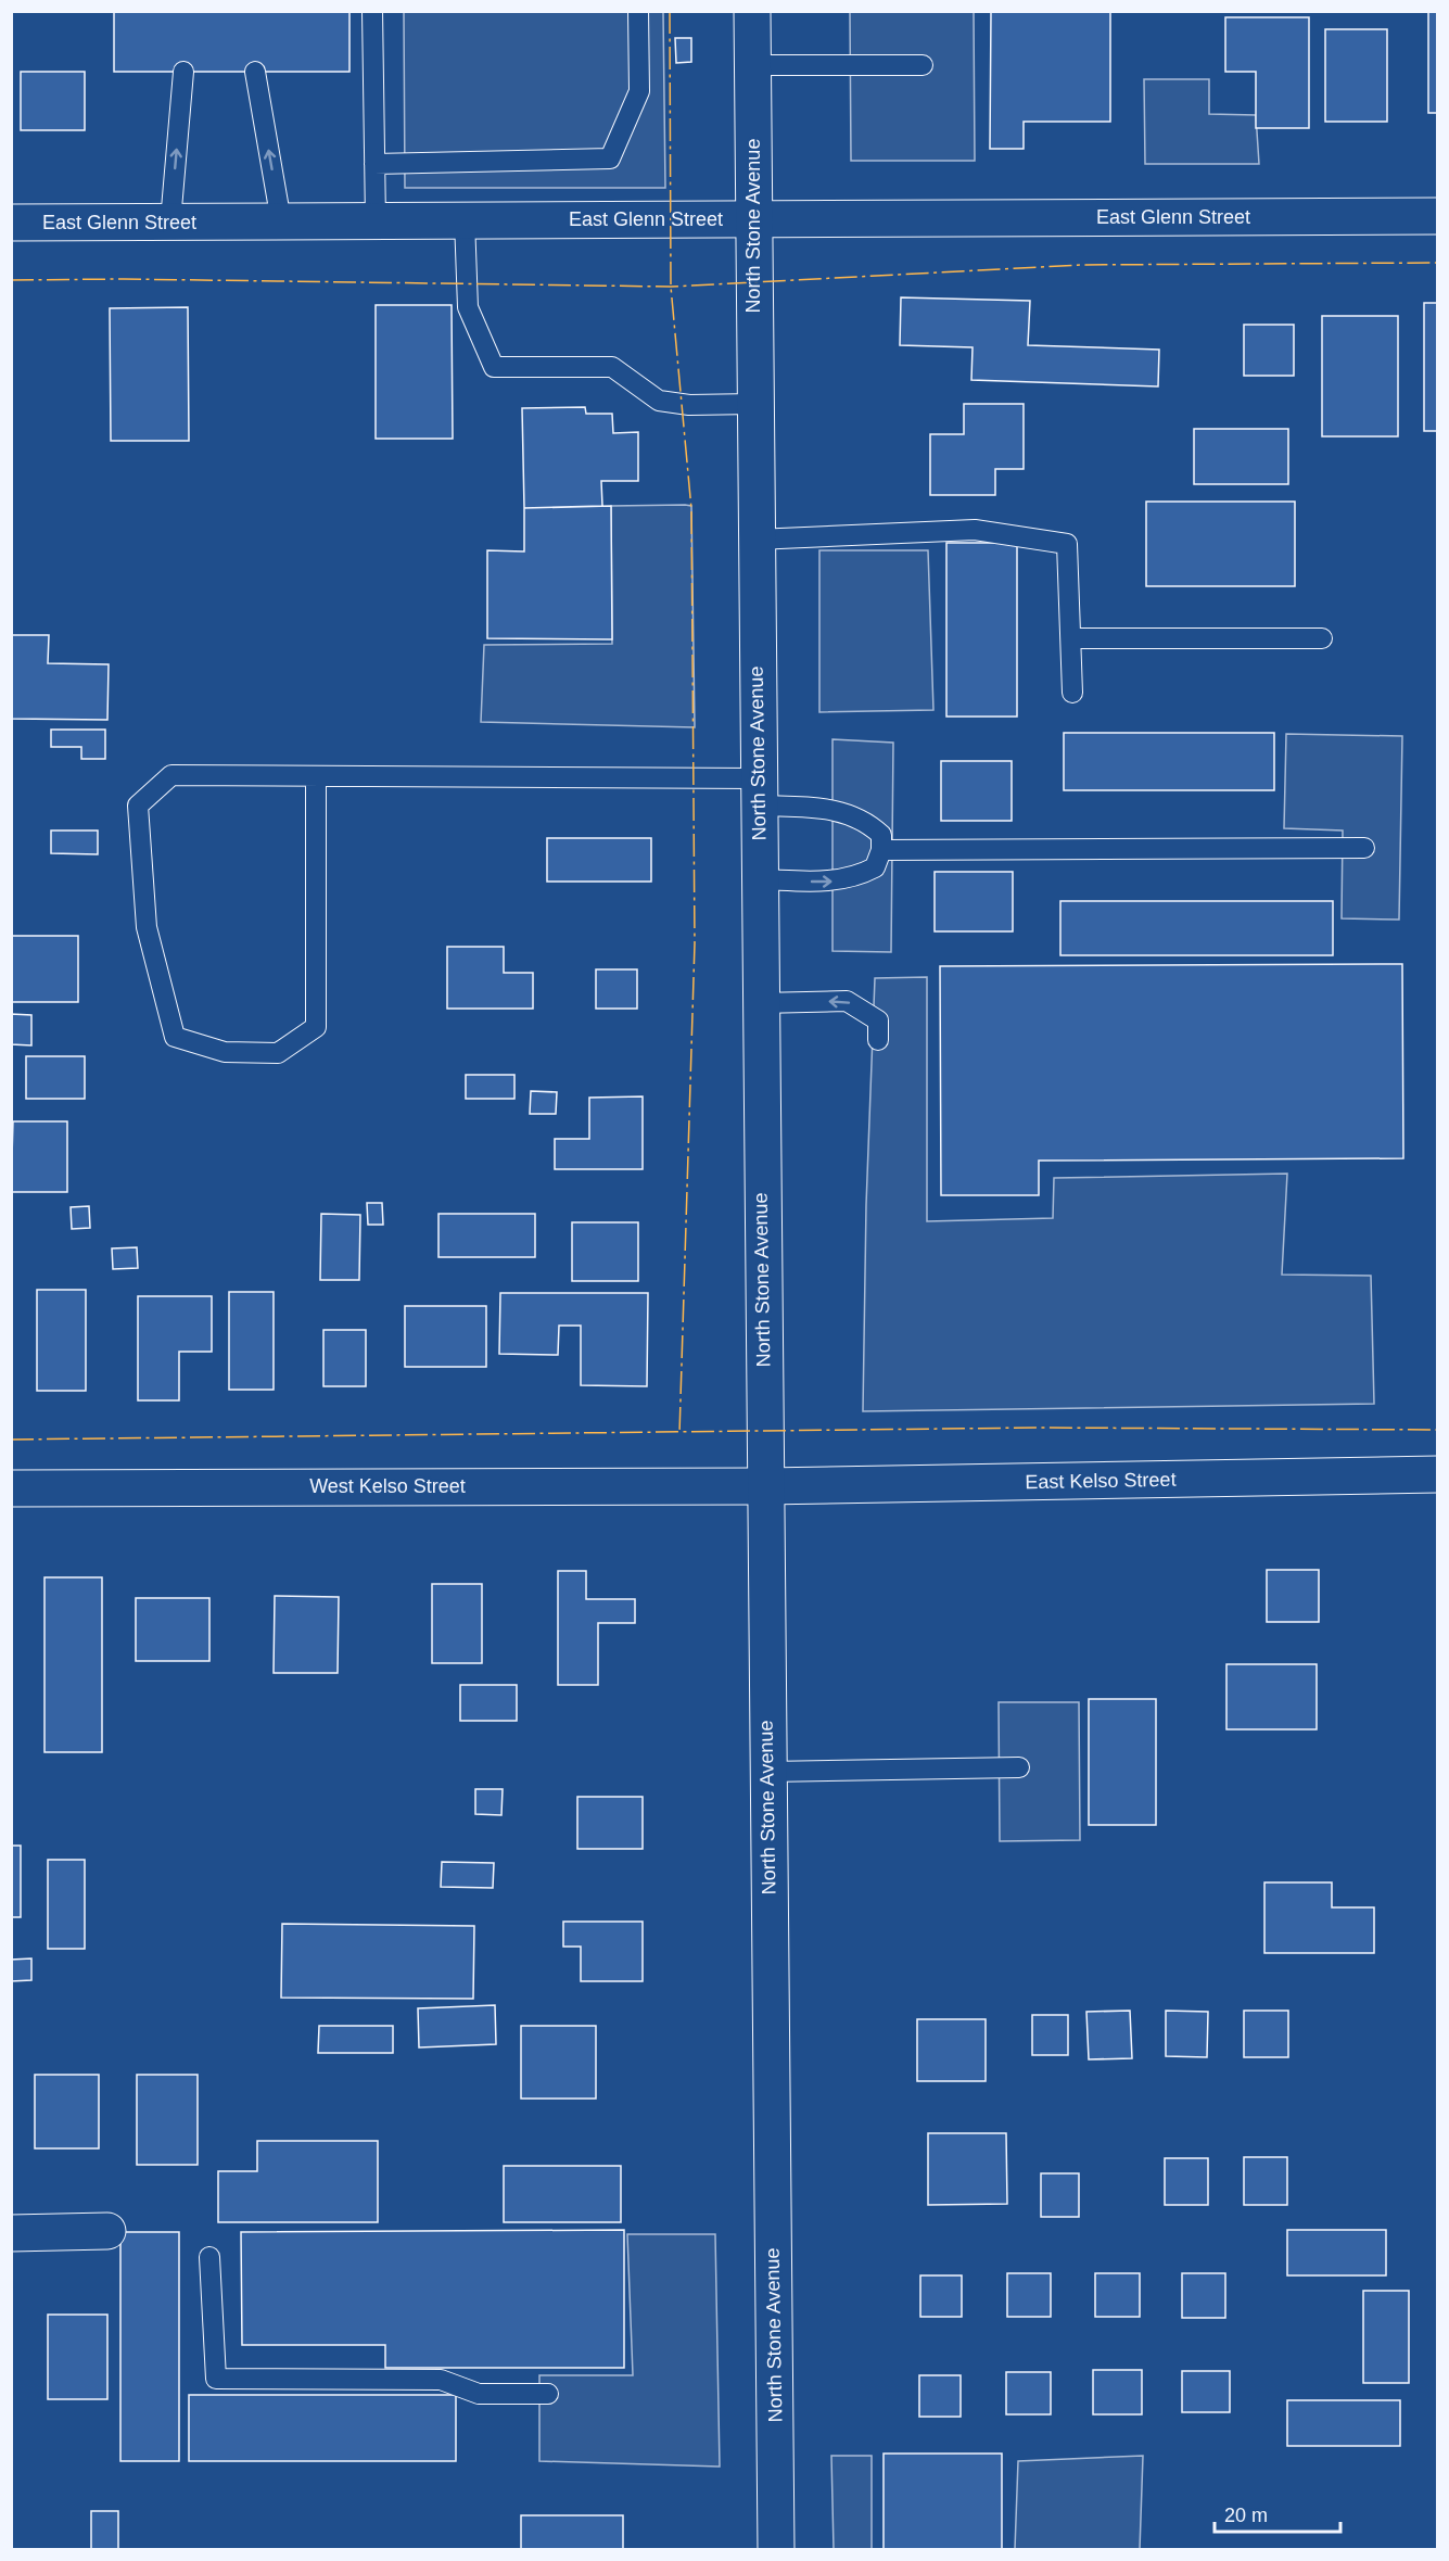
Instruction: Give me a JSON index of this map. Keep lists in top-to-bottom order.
{
  "streets": {
    "street": [
      "East Glenn Street",
      "North Stone Avenue",
      "East Kelso Street",
      "West Kelso Street"
    ]
  },
  "crossings": [
    ["East Glenn Street", "North Stone Avenue"],
    ["North Stone Avenue", "East Kelso Street"],
    ["North Stone Avenue", "West Kelso Street"],
    ["East Kelso Street", "West Kelso Street"]
  ],
  "scale_bar": "20 m"
}
